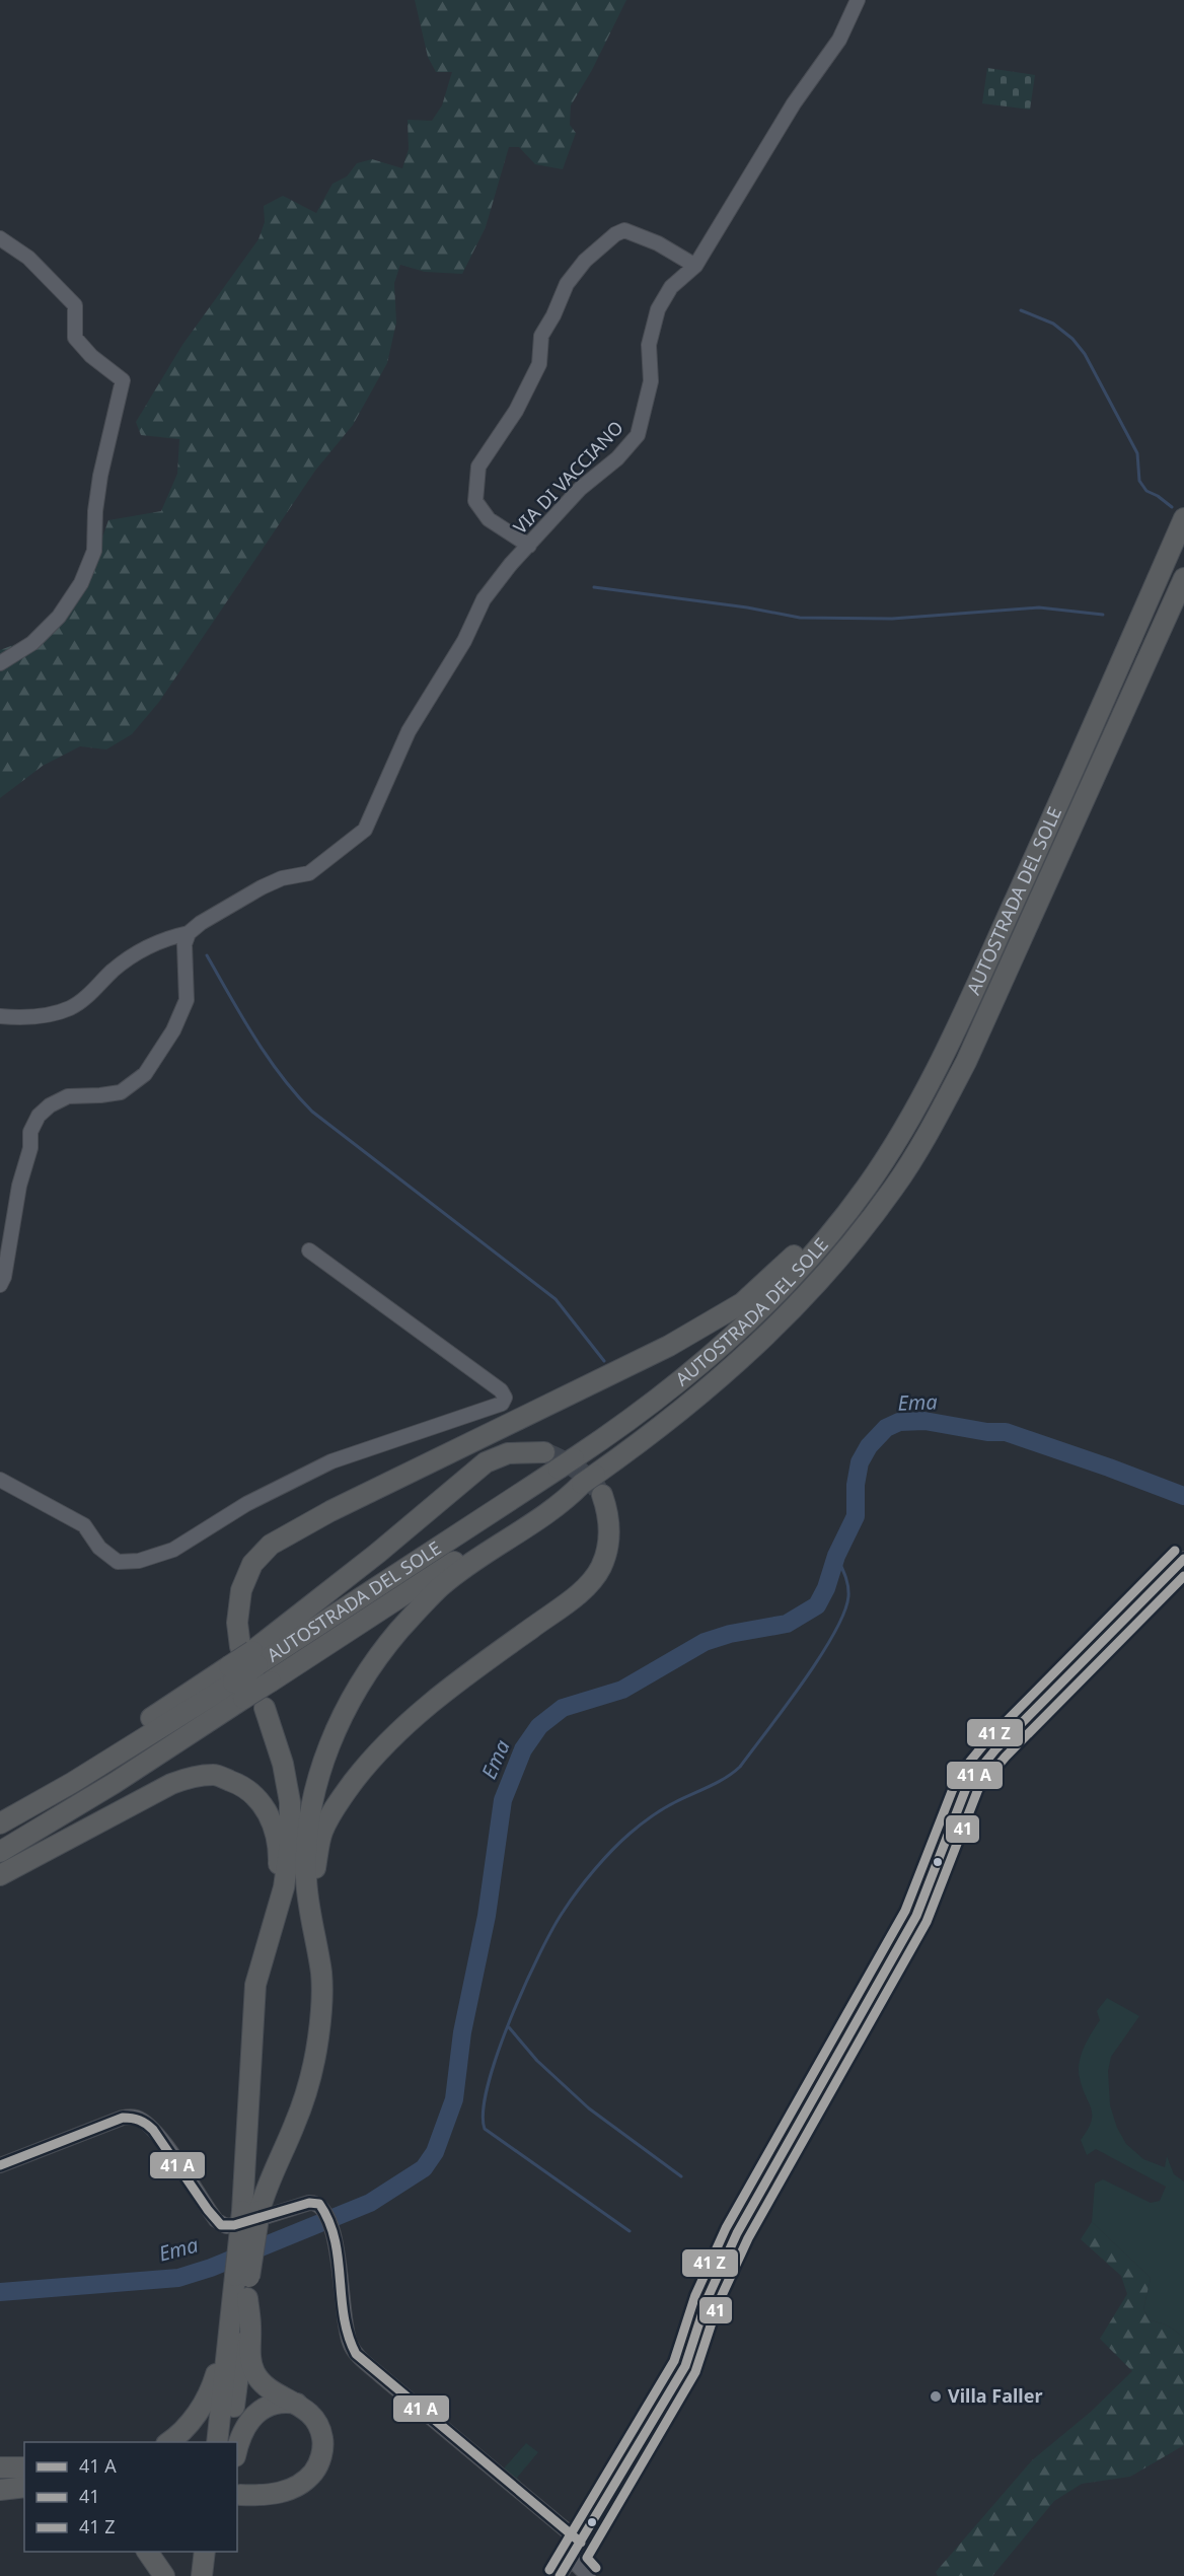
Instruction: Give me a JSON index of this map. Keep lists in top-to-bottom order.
{
  "streets": {
    "highway": ["AUTOSTRADA DEL SOLE"],
    "street": ["VIA DI VACCIANO"]
  },
  "water": ["Ema"],
  "places": ["Villa Faller"],
  "lines": ["transit line 41"],
  "legend": ["41 A", "41", "41 Z"]
}
